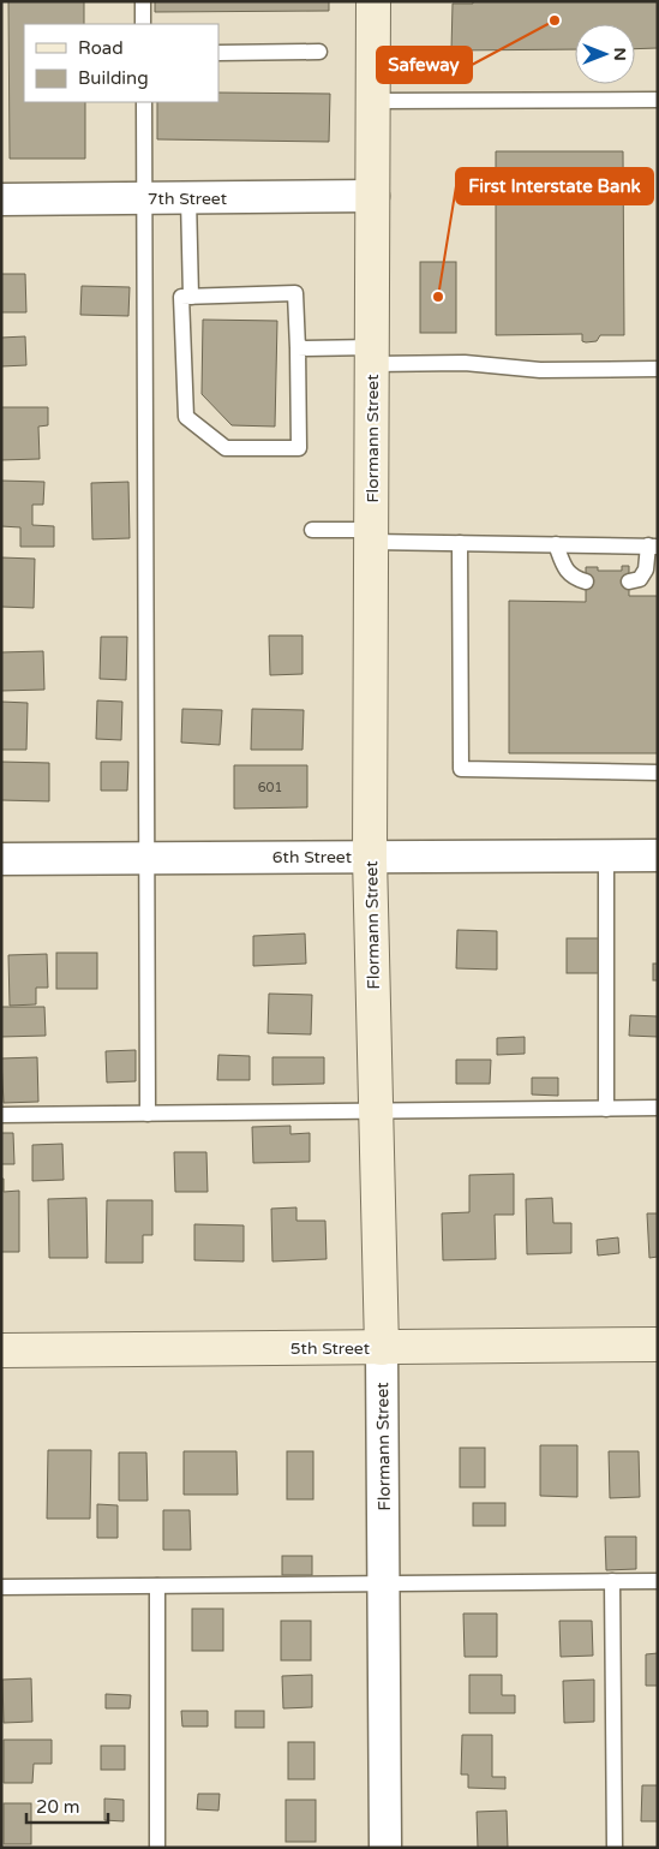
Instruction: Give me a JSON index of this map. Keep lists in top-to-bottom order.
{
  "streets": {
    "street": [
      "7th Street",
      "Flormann Street",
      "6th Street",
      "5th Street"
    ]
  },
  "crossings": [
    ["7th Street", "Flormann Street"],
    ["Flormann Street", "6th Street"],
    ["Flormann Street", "5th Street"]
  ],
  "places": ["Safeway", "First Interstate Bank"],
  "house_numbers": ["601"],
  "legend": ["Road", "Building"],
  "scale_bar": "20 m",
  "north": "right"
}
